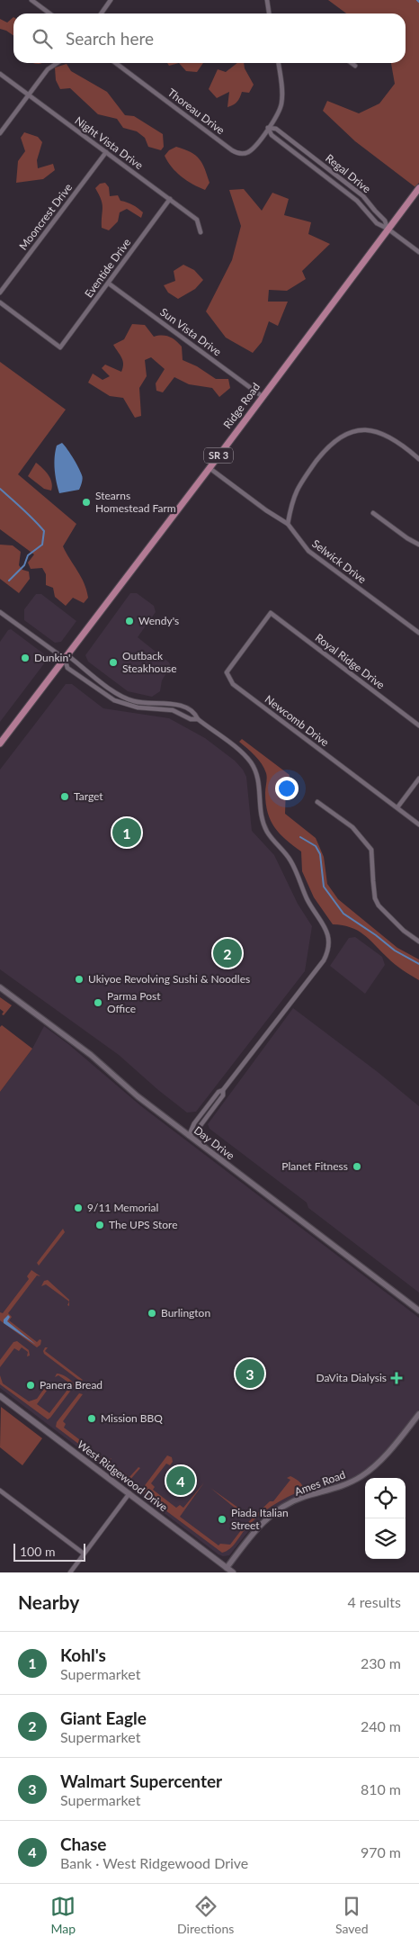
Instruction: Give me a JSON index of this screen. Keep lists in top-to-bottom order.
{
  "streets": {
    "main road": ["Ridge Road", "SR 3", "West Ridgewood Drive"],
    "street": [
      "Thoreau Drive",
      "Night Vista Drive",
      "Regal Drive",
      "Mooncrest Drive",
      "Eventide Drive",
      "Sun Vista Drive",
      "Selwick Drive",
      "Royal Ridge Drive",
      "Newcomb Drive",
      "Day Drive",
      "Ames Road"
    ]
  },
  "crossings": [
    ["Thoreau Drive", "Regal Drive"],
    ["Night Vista Drive", "Mooncrest Drive"],
    ["Night Vista Drive", "Eventide Drive"],
    ["Regal Drive", "Ridge Road"],
    ["Eventide Drive", "Sun Vista Drive"],
    ["Sun Vista Drive", "Ridge Road"],
    ["Ridge Road", "Selwick Drive"],
    ["Royal Ridge Drive", "Newcomb Drive"],
    ["West Ridgewood Drive", "Ames Road"]
  ],
  "places": {
    "other": [
      "Stearns Homestead Farm",
      "Wendy's",
      "Dunkin'",
      "Outback Steakhouse",
      "Target",
      "Ukiyoe Revolving Sushi & Noodles",
      "Parma Post Office",
      "Planet Fitness",
      "9/11 Memorial",
      "The UPS Store",
      "Burlington",
      "Panera Bread",
      "Mission BBQ",
      "Piada Italian Street"
    ],
    "health": ["DaVita Dialysis"]
  },
  "scale_bar": "100 m",
  "page": {
    "search": "Search here",
    "pins": [
      "1",
      "2",
      "3",
      "4"
    ],
    "scale": "100 m",
    "heading": ["Nearby", "4 results"],
    "list": [
      {
        "mark": "1",
        "name": "Kohl's",
        "note": "Supermarket",
        "value": "230 m"
      },
      {
        "mark": "2",
        "name": "Giant Eagle",
        "note": "Supermarket",
        "value": "240 m"
      },
      {
        "mark": "3",
        "name": "Walmart Supercenter",
        "note": "Supermarket",
        "value": "810 m"
      },
      {
        "mark": "4",
        "name": "Chase",
        "note": "Bank · West Ridgewood Drive",
        "value": "970 m"
      }
    ],
    "nav": ["Map", "Directions", "Saved"]
  }
}
